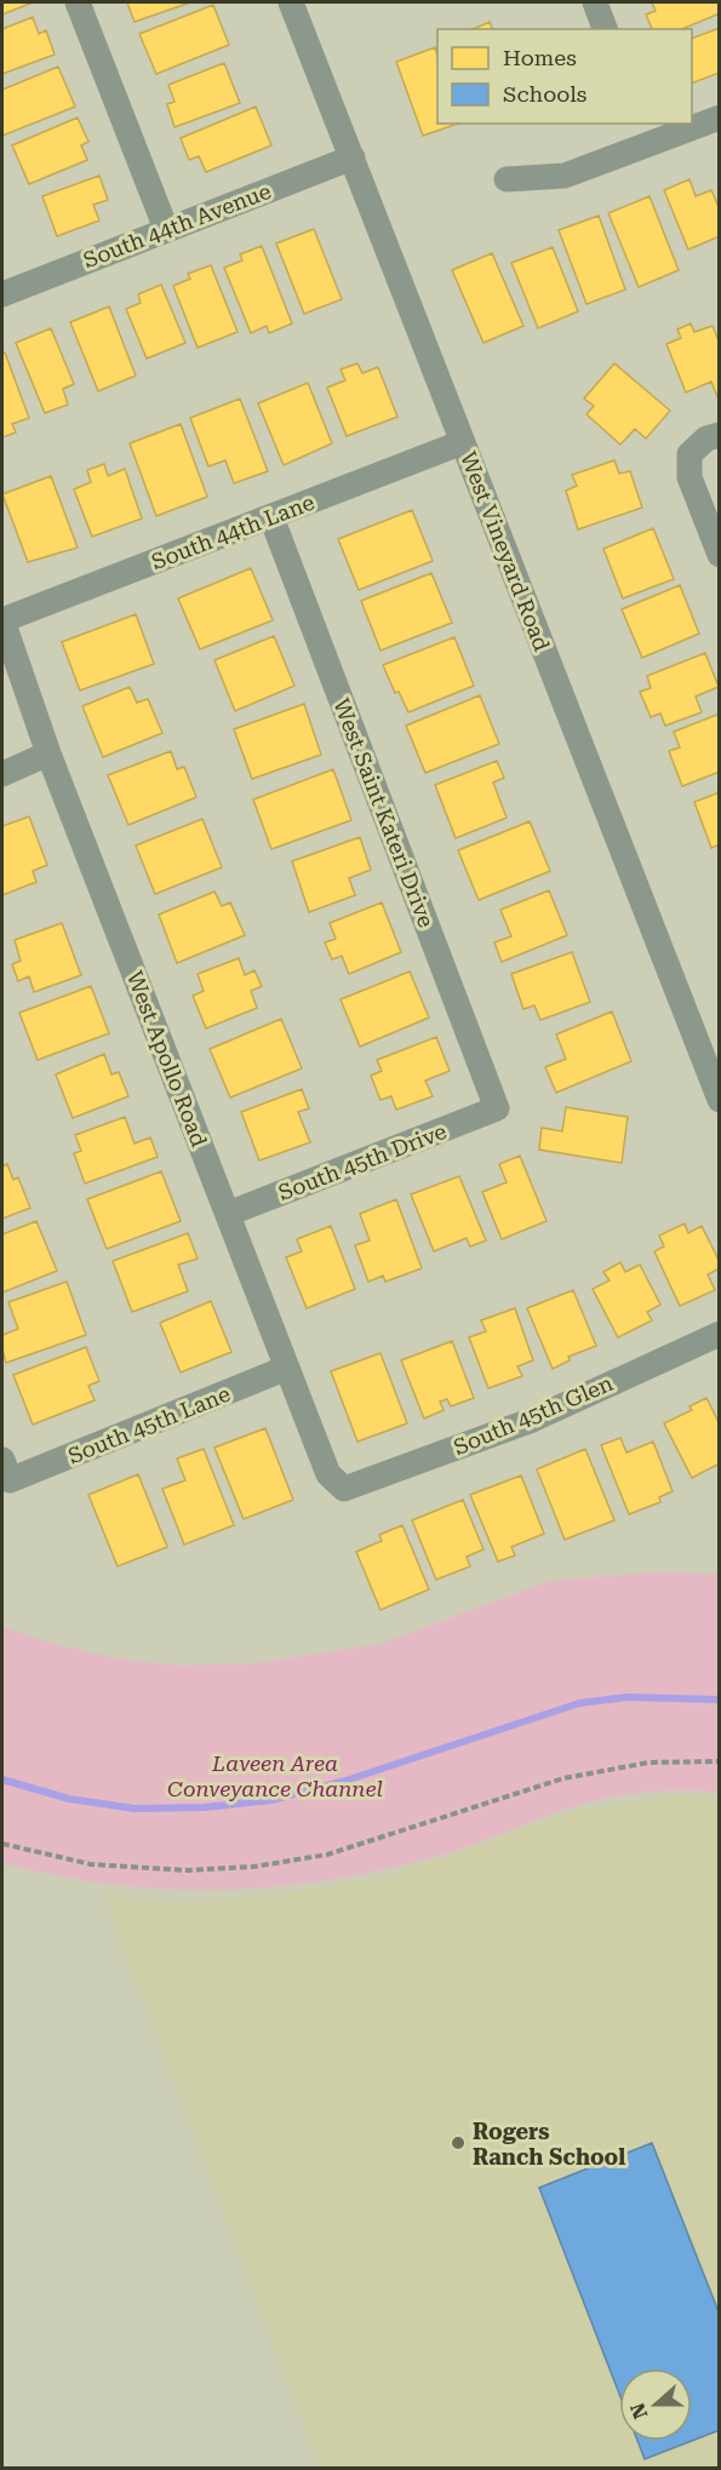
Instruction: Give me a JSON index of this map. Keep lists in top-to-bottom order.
{
  "streets": {
    "street": [
      "South 44th Avenue",
      "South 44th Lane",
      "West Vineyard Road",
      "West Saint Kateri Drive",
      "West Apollo Road",
      "South 45th Drive",
      "South 45th Glen",
      "South 45th Lane"
    ]
  },
  "crossings": [
    ["South 44th Avenue", "West Vineyard Road"],
    ["South 44th Lane", "West Vineyard Road"],
    ["South 44th Lane", "West Saint Kateri Drive"],
    ["South 44th Lane", "West Apollo Road"],
    ["West Saint Kateri Drive", "South 45th Drive"],
    ["West Apollo Road", "South 45th Drive"],
    ["West Apollo Road", "South 45th Glen"],
    ["West Apollo Road", "South 45th Lane"]
  ],
  "parks": ["Laveen Area Conveyance Channel"],
  "places": ["Rogers Ranch School"],
  "legend": ["Homes", "Schools"],
  "north": "left"
}
